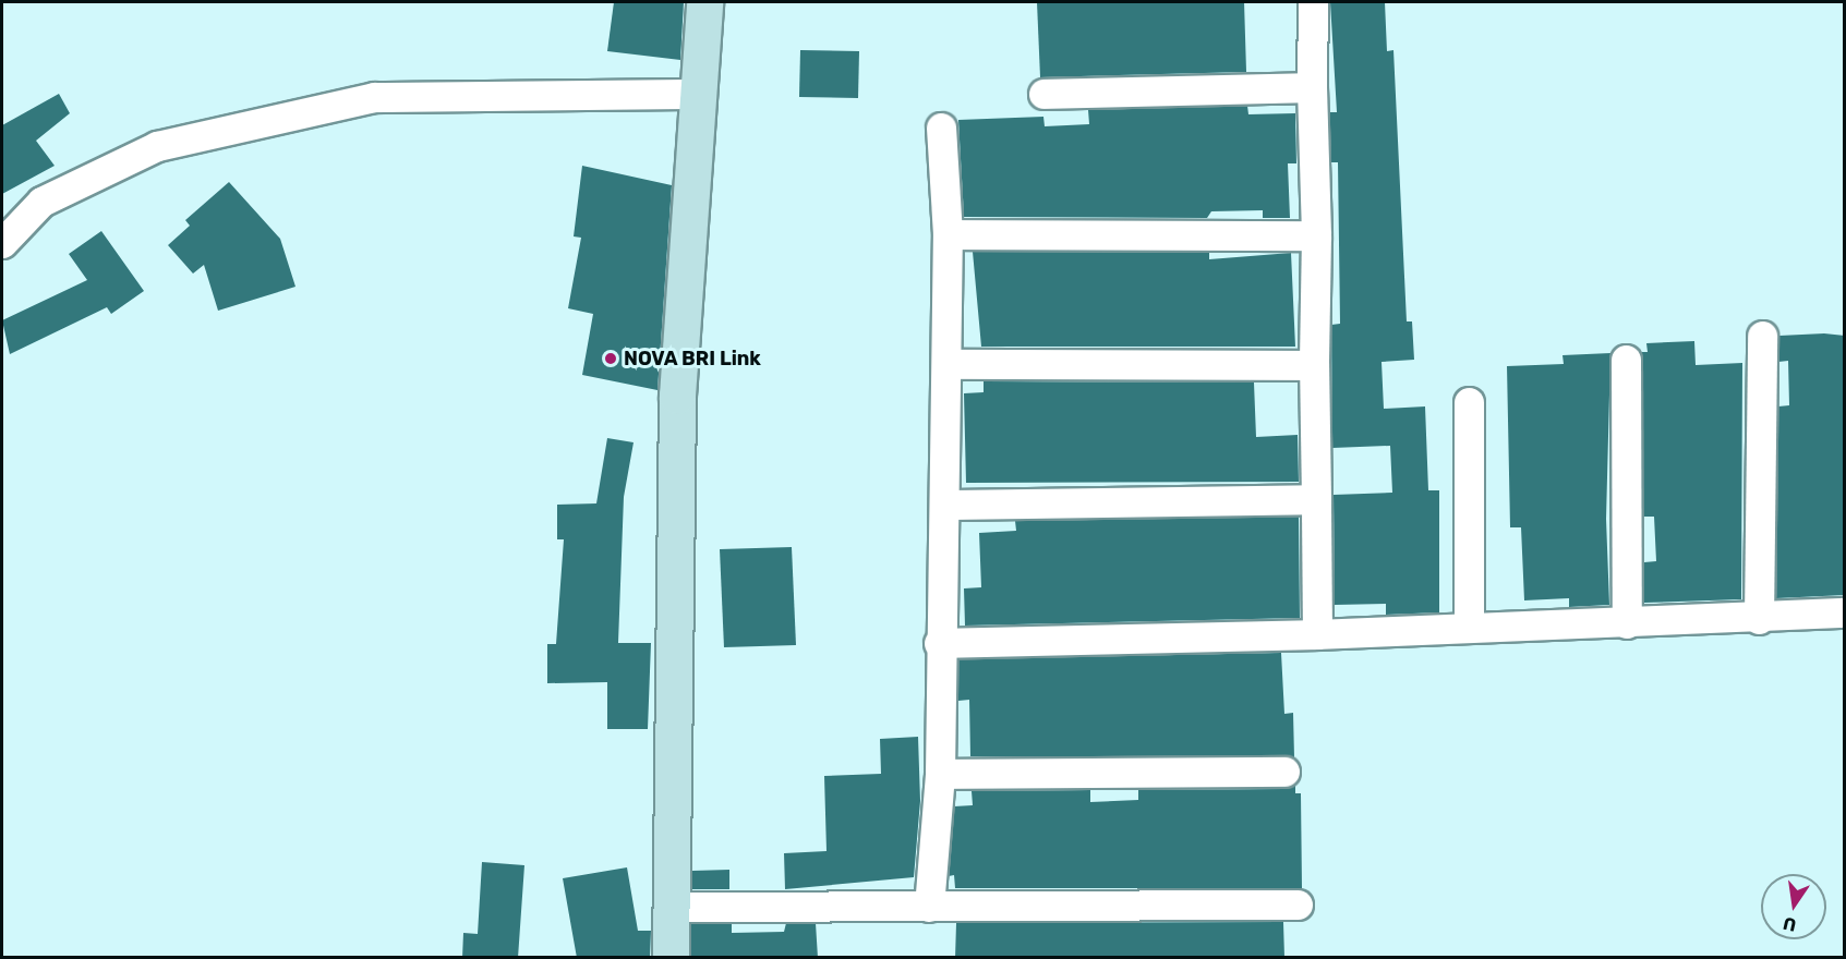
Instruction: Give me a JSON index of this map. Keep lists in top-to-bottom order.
{
  "places": ["NOVA BRI Link"],
  "north": "bottom"
}
